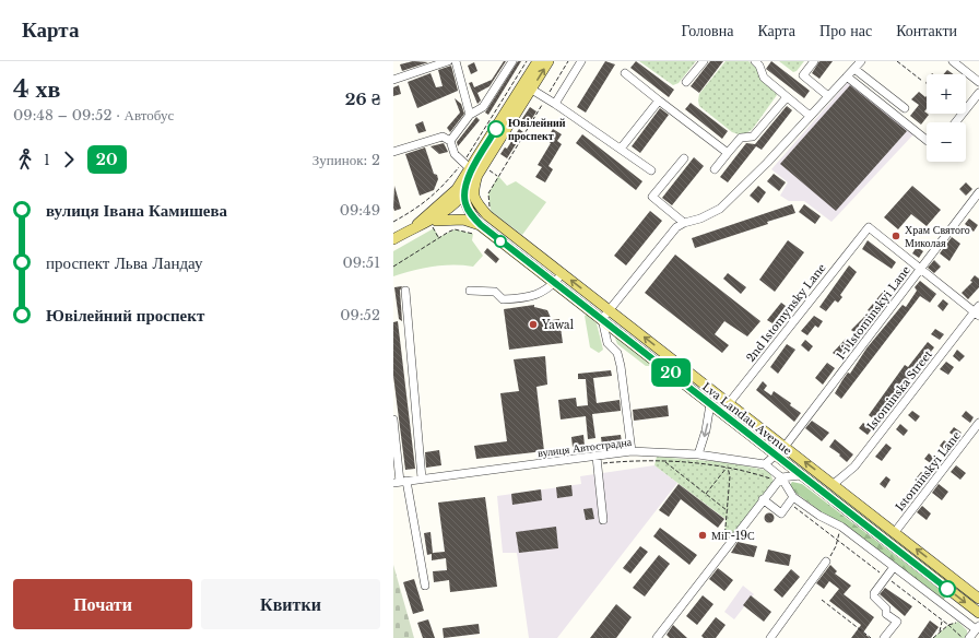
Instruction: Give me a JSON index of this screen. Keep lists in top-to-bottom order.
{
  "streets": {
    "main road": ["Lva Landau Avenue"],
    "street": [
      "2nd Istomynsky Lane",
      "1-i Istominskyi Lane",
      "Istominska Street",
      "вулиця Автострадна",
      "Istominskyi Lane"
    ]
  },
  "crossings": [
    ["2nd Istomynsky Lane", "1-i Istominskyi Lane"],
    ["2nd Istomynsky Lane", "Lva Landau Avenue"],
    ["1-i Istominskyi Lane", "Lva Landau Avenue"],
    ["Istominska Street", "Lva Landau Avenue"],
    ["Lva Landau Avenue", "Istominskyi Lane"]
  ],
  "places": [
    "Ювілейний проспект",
    "Храм Святого Миколая",
    "Yawal",
    "МіГ-19С"
  ],
  "lines": ["bus line 20"],
  "page": {
    "header": "Карта",
    "nav": [
      "Головна",
      "Карта",
      "Про нас",
      "Контакти"
    ],
    "heading": ["4 хв", "09:48 – 09:52 · Автобус", "26 ₴"],
    "on_map": "20",
    "map_buttons": ["+", "−"],
    "legs": ["1", "20", "Зупинок: 2"],
    "list": [
      {
        "name": "вулиця Івана Камишева",
        "value": "09:49"
      },
      {
        "name": "проспект Льва Ландау",
        "value": "09:51"
      },
      {
        "name": "Ювілейний проспект",
        "value": "09:52"
      }
    ],
    "buttons": ["Почати", "Квитки"]
  }
}
